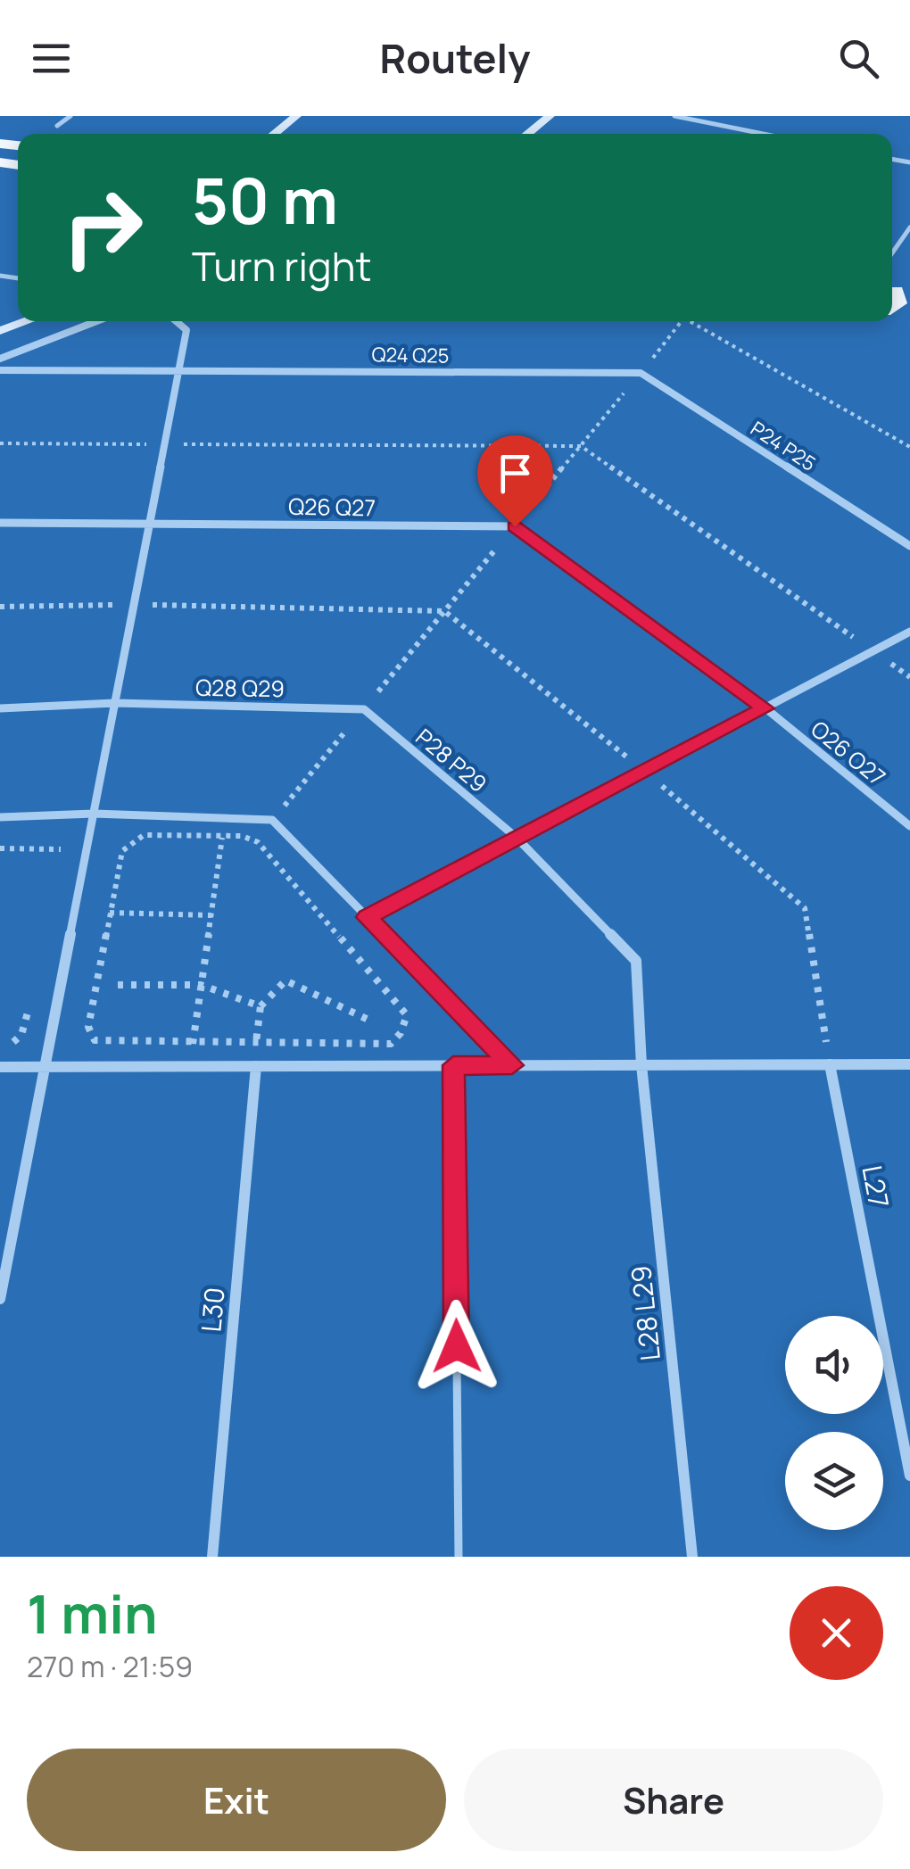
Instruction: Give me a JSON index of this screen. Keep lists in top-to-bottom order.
{
  "streets": {
    "street": [
      "Q24 Q25",
      "P24 P25",
      "Q26 Q27",
      "Q28 Q29",
      "O26 O27",
      "P28 P29",
      "L27",
      "L30",
      "L28 L29"
    ]
  },
  "crossings": [
    ["Q24 Q25", "P24 P25"],
    ["Q26 Q27", "O26 O27"],
    ["Q28 Q29", "P28 P29"],
    ["P28 P29", "L28 L29"]
  ],
  "page": {
    "header": "Routely",
    "turn": ["50 m", "Turn right"],
    "heading": ["1 min", "270 m · 21:59"],
    "buttons": ["Exit", "Share"]
  }
}
